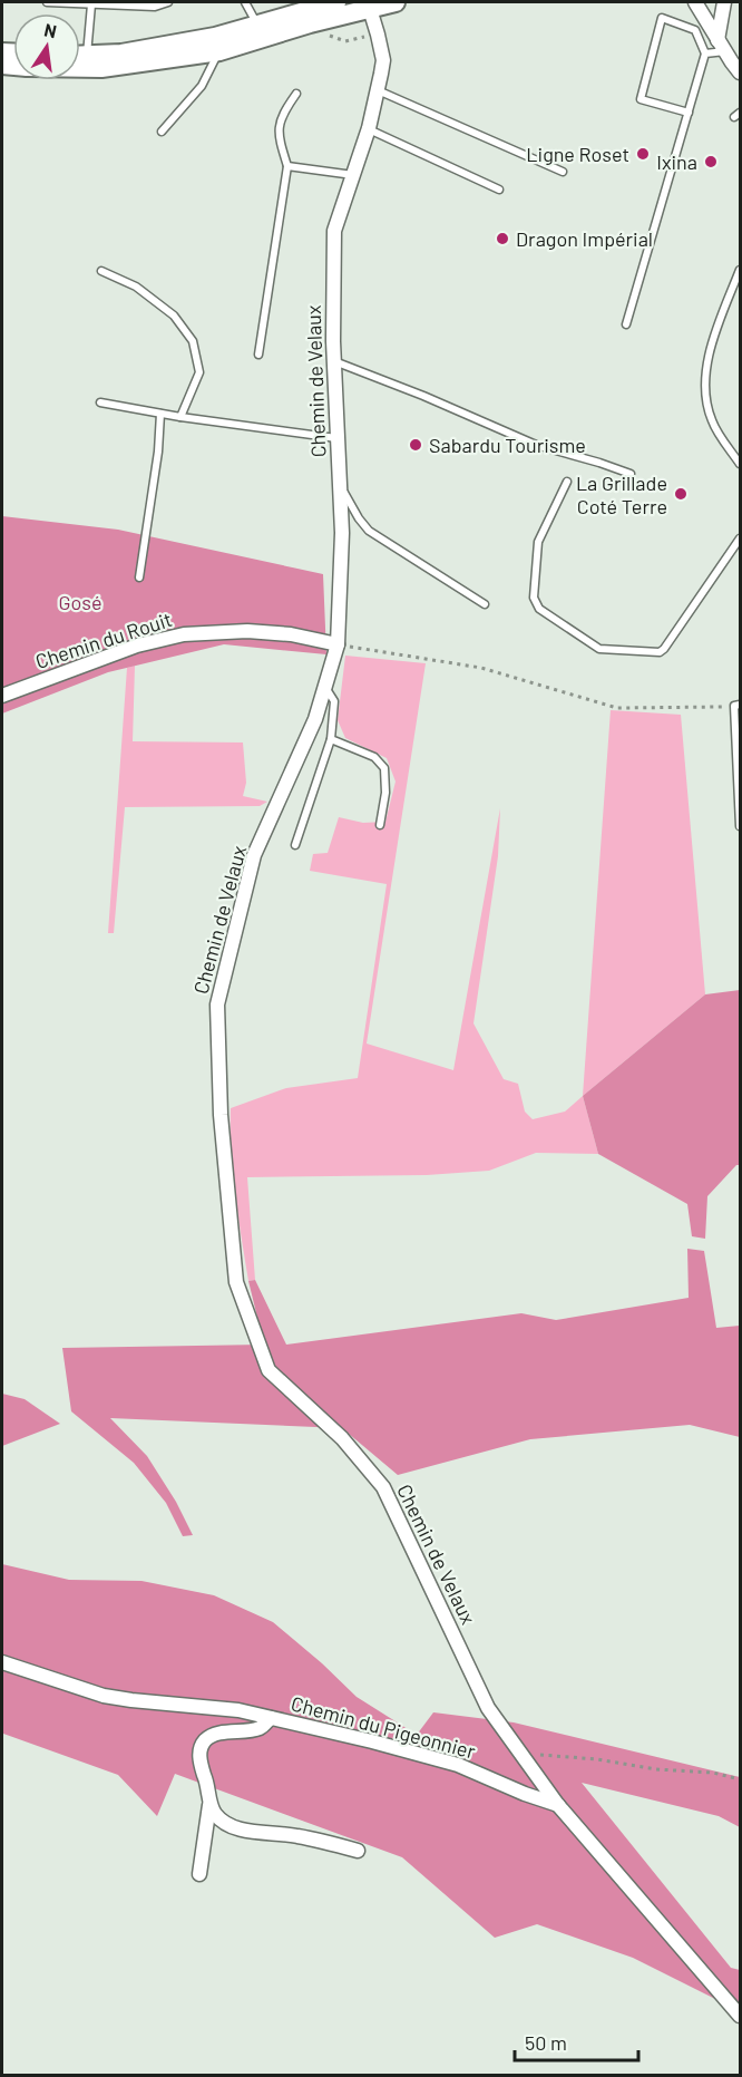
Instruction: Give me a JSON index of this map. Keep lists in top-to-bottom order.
{
  "streets": {
    "street": ["Chemin de Velaux", "Chemin du Rouit", "Chemin du Pigeonnier"]
  },
  "crossings": [
    ["Chemin de Velaux", "Chemin du Rouit"],
    ["Chemin de Velaux", "Chemin du Pigeonnier"]
  ],
  "parks": ["Gosé"],
  "places": [
    "Ligne Roset",
    "Ixina",
    "Dragon Impérial",
    "Sabardu Tourisme",
    "La Grillade Coté Terre"
  ],
  "scale_bar": "50 m",
  "north": "top"
}
